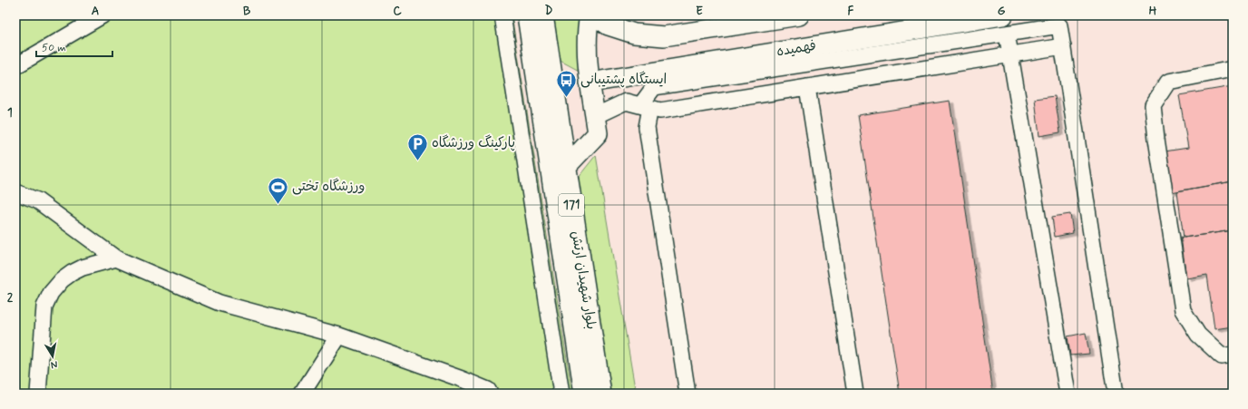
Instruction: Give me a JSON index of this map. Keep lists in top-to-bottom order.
{
  "streets": {
    "main road": ["فهمیده", "171", "بلوار شهیدان ارتش"]
  },
  "places": {
    "bus stop": ["ایستگاه پشتیبانی"],
    "parking": ["پارکینگ ورزشگاه"],
    "sports": ["ورزشگاه تختی"]
  },
  "scale_bar": "50 m",
  "north": "bottom",
  "grid": {
    "columns": [
      "A",
      "B",
      "C",
      "D",
      "E",
      "F",
      "G",
      "H"
    ],
    "rows": ["1", "2"]
  }
}
